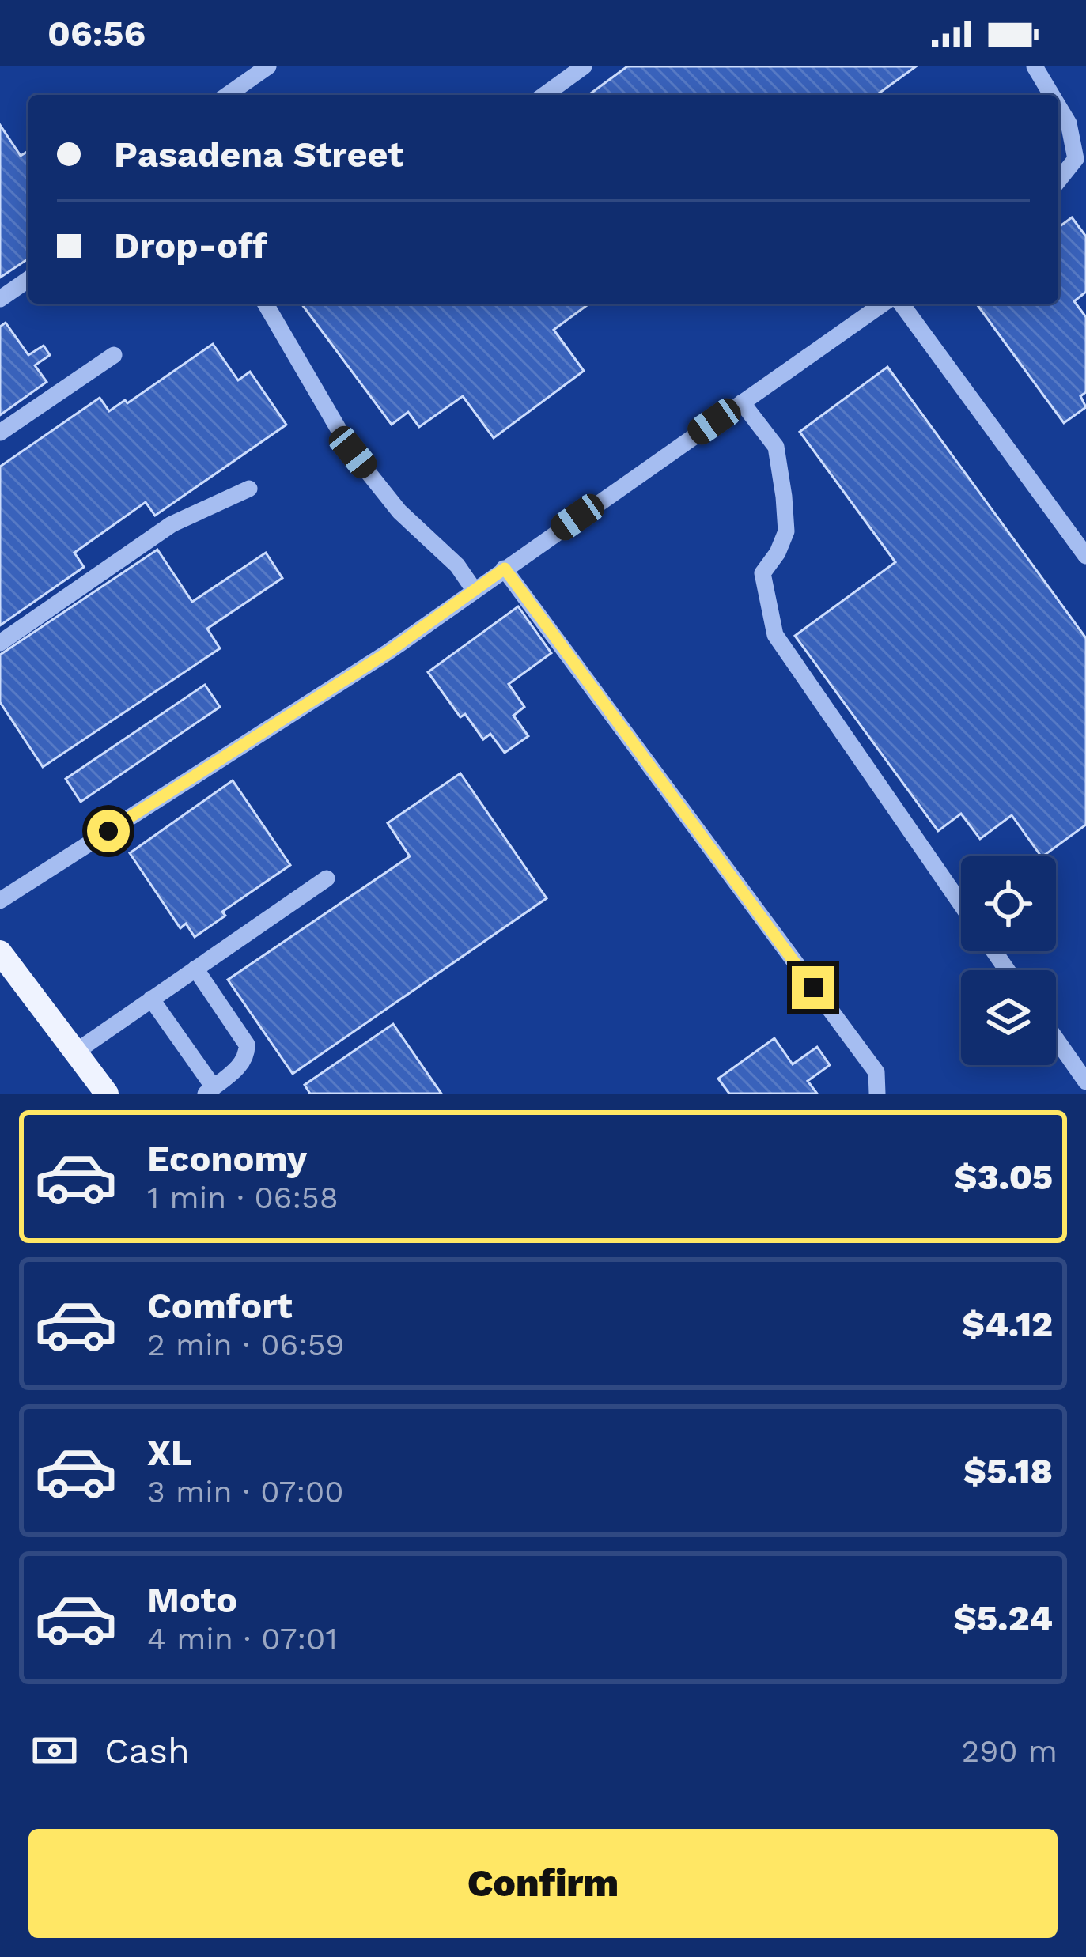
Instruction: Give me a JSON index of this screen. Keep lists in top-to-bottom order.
{
  "page": {
    "status": "06:56",
    "banner": ["Pasadena Street", "Drop-off"],
    "list": [
      {
        "name": "Economy",
        "note": "1 min · 06:58",
        "value": "$3.05"
      },
      {
        "name": "Comfort",
        "note": "2 min · 06:59",
        "value": "$4.12"
      },
      {
        "name": "XL",
        "note": "3 min · 07:00",
        "value": "$5.18"
      },
      {
        "name": "Moto",
        "note": "4 min · 07:01",
        "value": "$5.24"
      }
    ],
    "pay": ["Cash", "290 m"],
    "buttons": "Confirm"
  }
}
